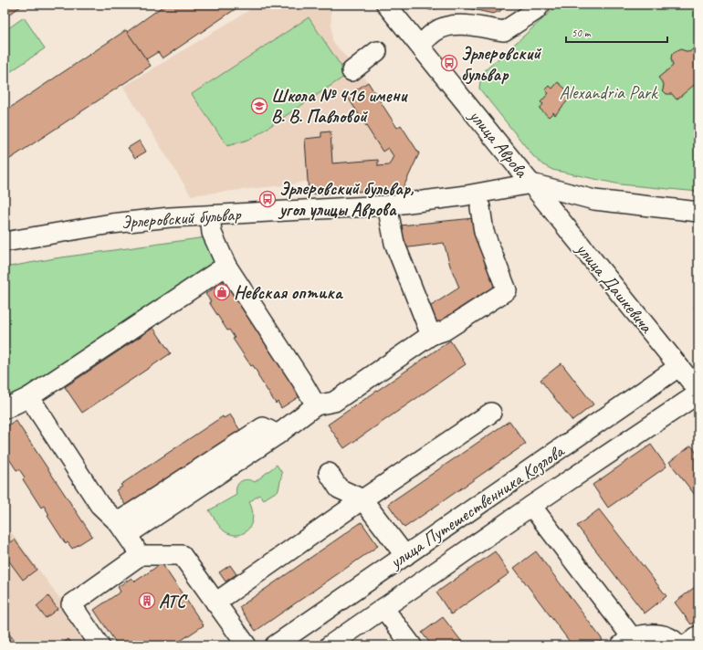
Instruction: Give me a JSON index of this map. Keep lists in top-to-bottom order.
{
  "streets": {
    "street": [
      "улица Аврова",
      "Эрлеровский бульвар",
      "улица Дашкевича",
      "улица Путешественника Козлова"
    ]
  },
  "crossings": [
    ["улица Аврова", "Эрлеровский бульвар"],
    ["улица Аврова", "улица Дашкевича"],
    ["Эрлеровский бульвар", "улица Дашкевича"],
    ["улица Дашкевича", "улица Путешественника Козлова"]
  ],
  "parks": ["Alexandria Park"],
  "places": {
    "bus stop": ["Эрлеровский бульвар", "Эрлеровский бульвар, угол улицы Аврова"],
    "school or university": ["Школа № 416 имени В. В. Павловой"],
    "shop": ["Невская оптика"],
    "building": ["АТС"]
  },
  "scale_bar": "50 m"
}
